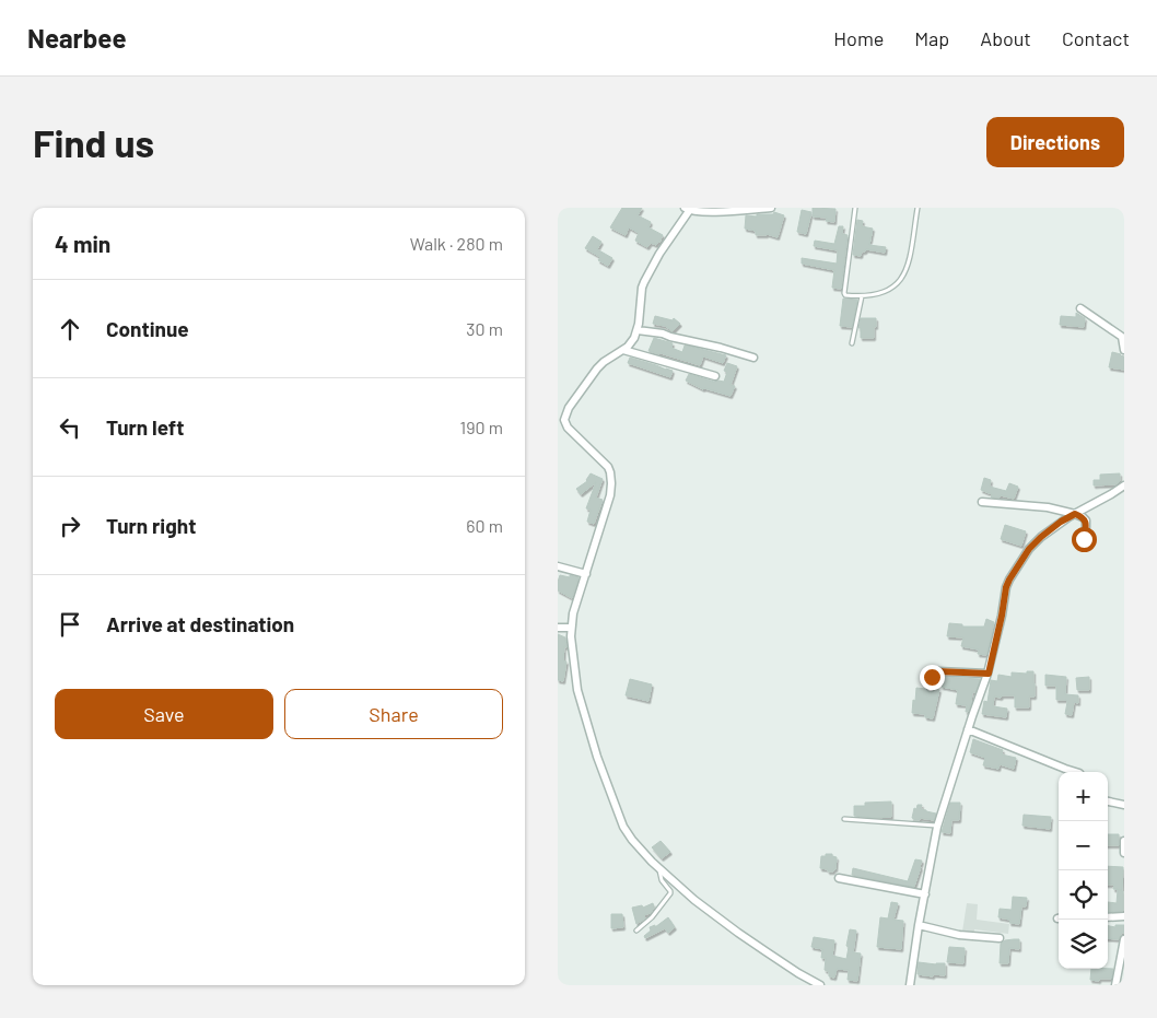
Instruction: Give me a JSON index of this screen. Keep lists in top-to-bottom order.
{
  "page": {
    "header": "Nearbee",
    "nav": [
      "Home",
      "Map",
      "About",
      "Contact"
    ],
    "buttons": [
      "Directions",
      ["Save", "Share"]
    ],
    "title": "Find us",
    "heading": ["4 min", "Walk · 280 m"],
    "list": [
      ["Continue", "30 m"],
      ["Turn left", "190 m"],
      ["Turn right", "60 m"],
      "Arrive at destination"
    ],
    "map_buttons": ["+", "−"]
  }
}
